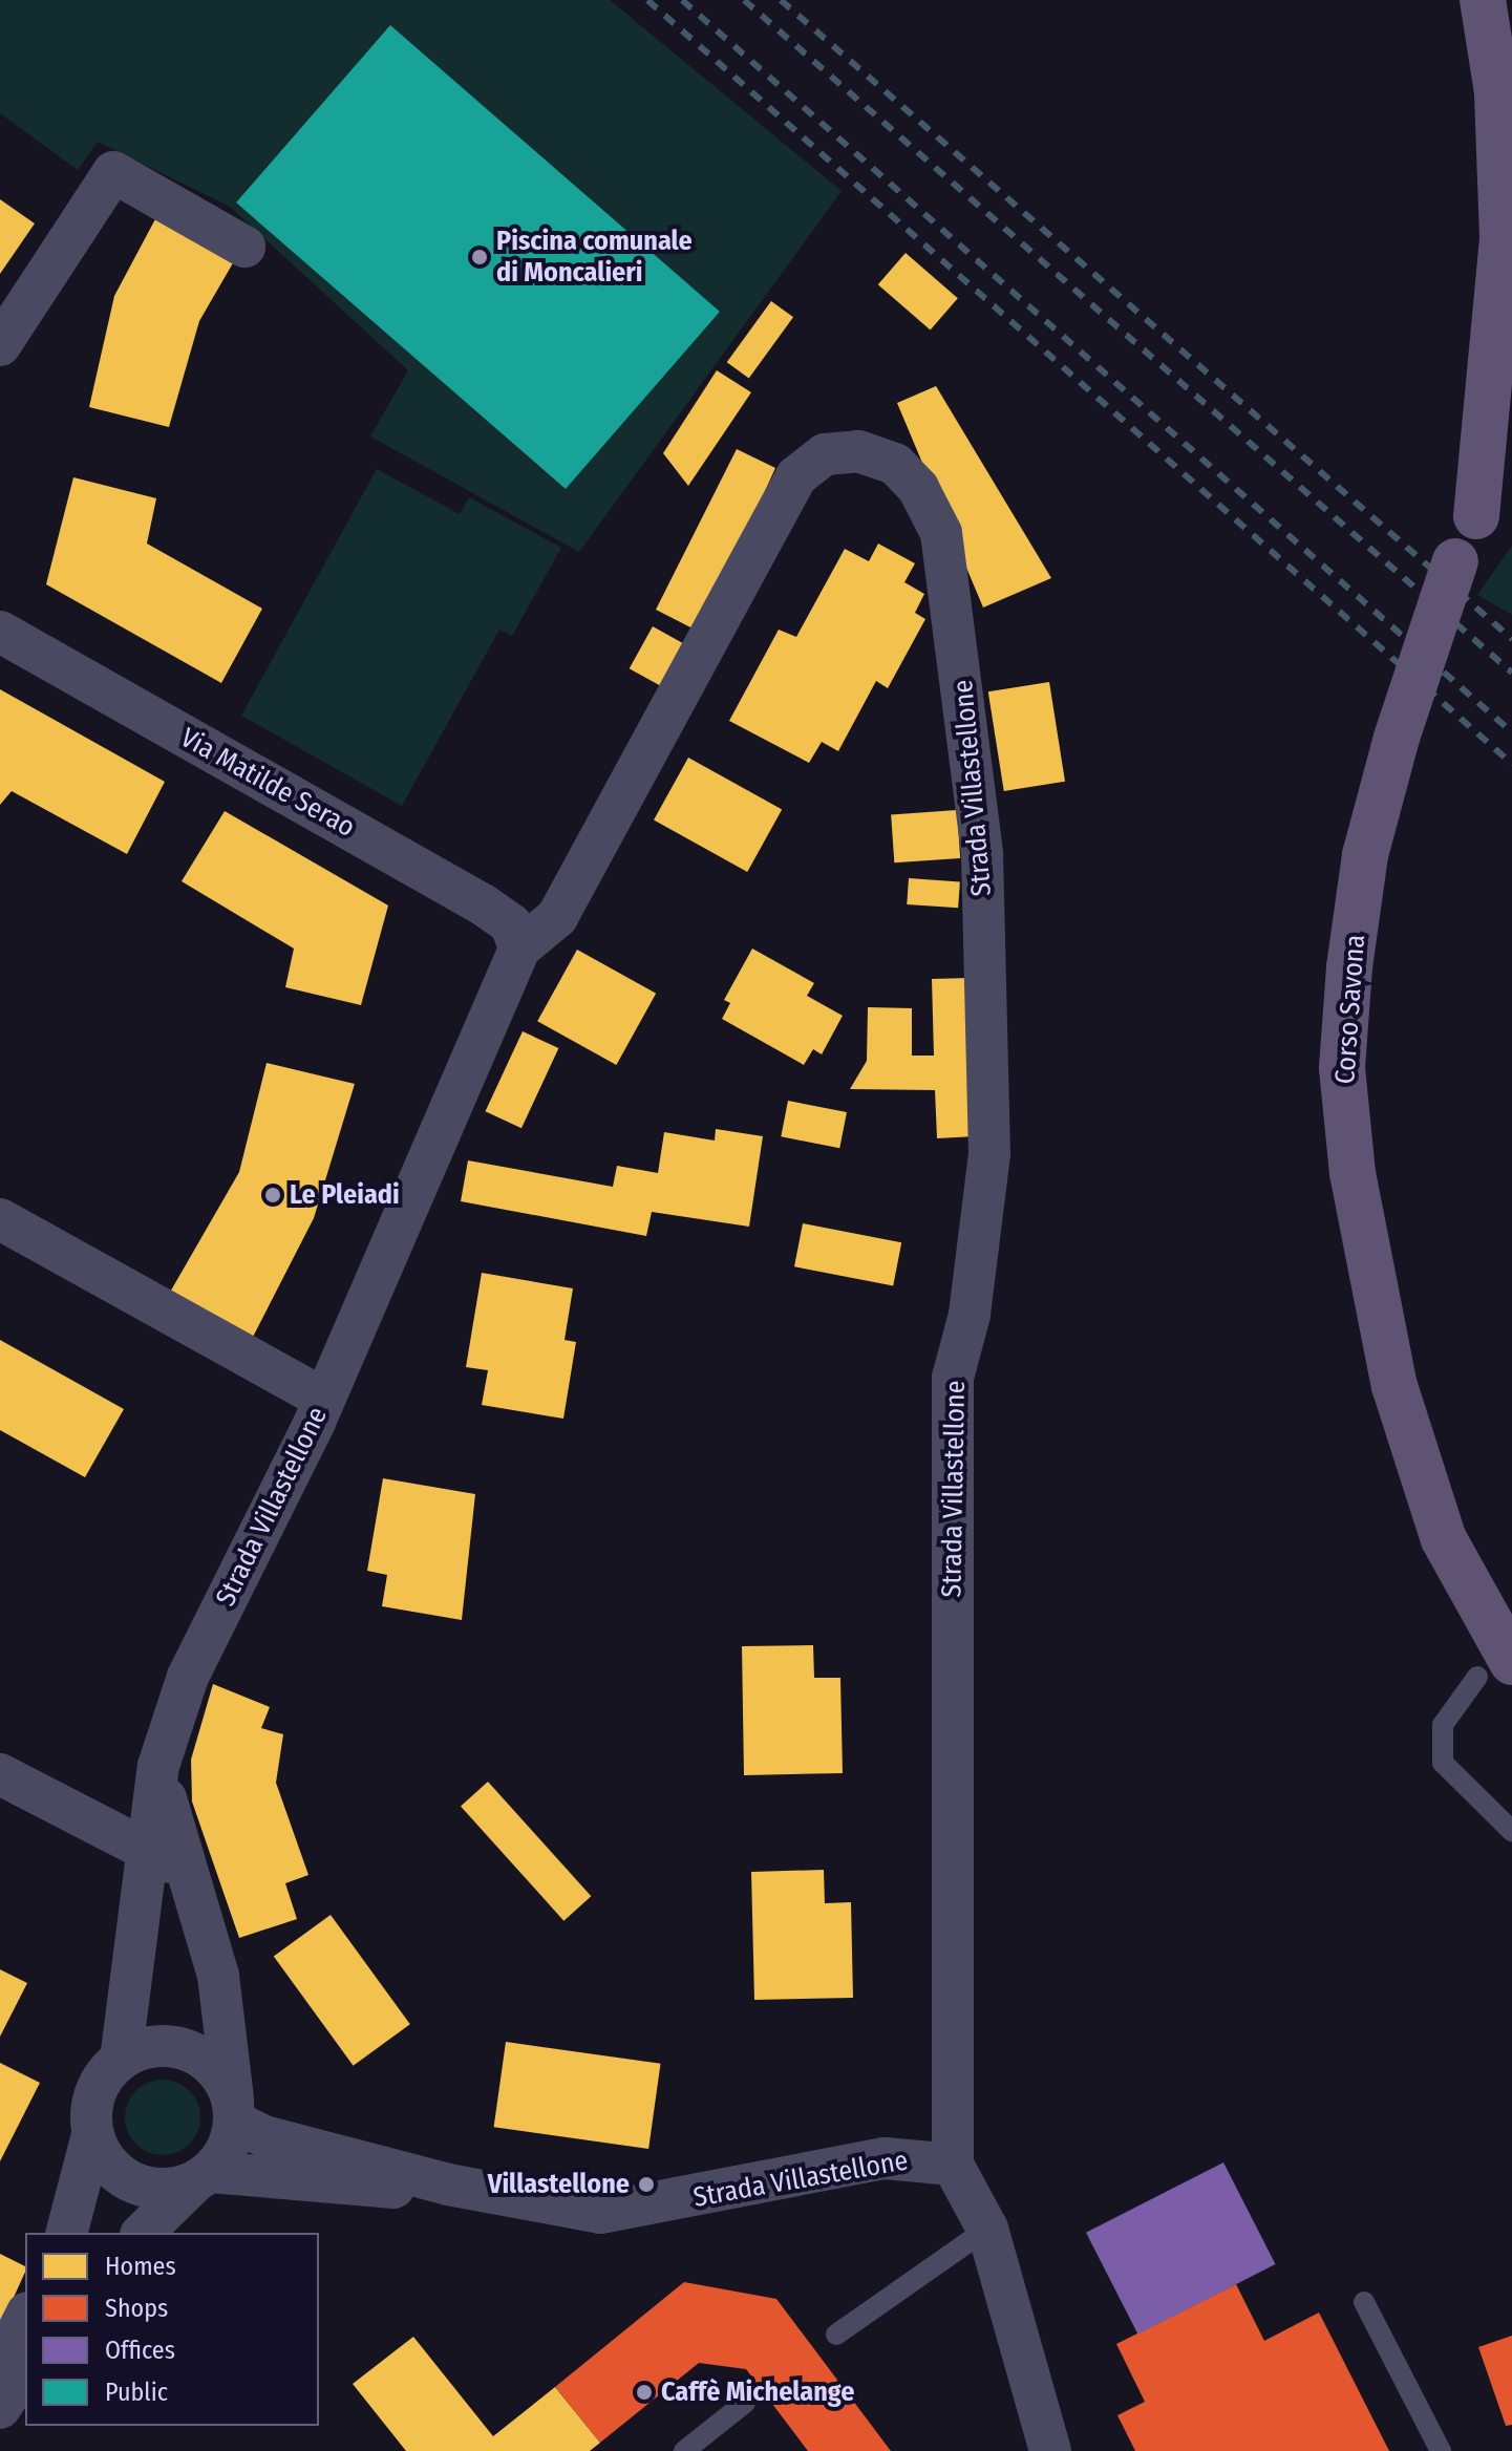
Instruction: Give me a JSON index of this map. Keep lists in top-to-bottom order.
{
  "streets": {
    "main road": ["Corso Savona"],
    "street": ["Via Matilde Serao", "Strada Villastellone"]
  },
  "crossings": [
    ["Via Matilde Serao", "Strada Villastellone"]
  ],
  "places": [
    "Piscina comunale di Moncalieri",
    "Le Pleiadi",
    "Villastellone",
    "Caffè Michelange"
  ],
  "legend": [
    "Homes",
    "Shops",
    "Offices",
    "Public"
  ]
}
